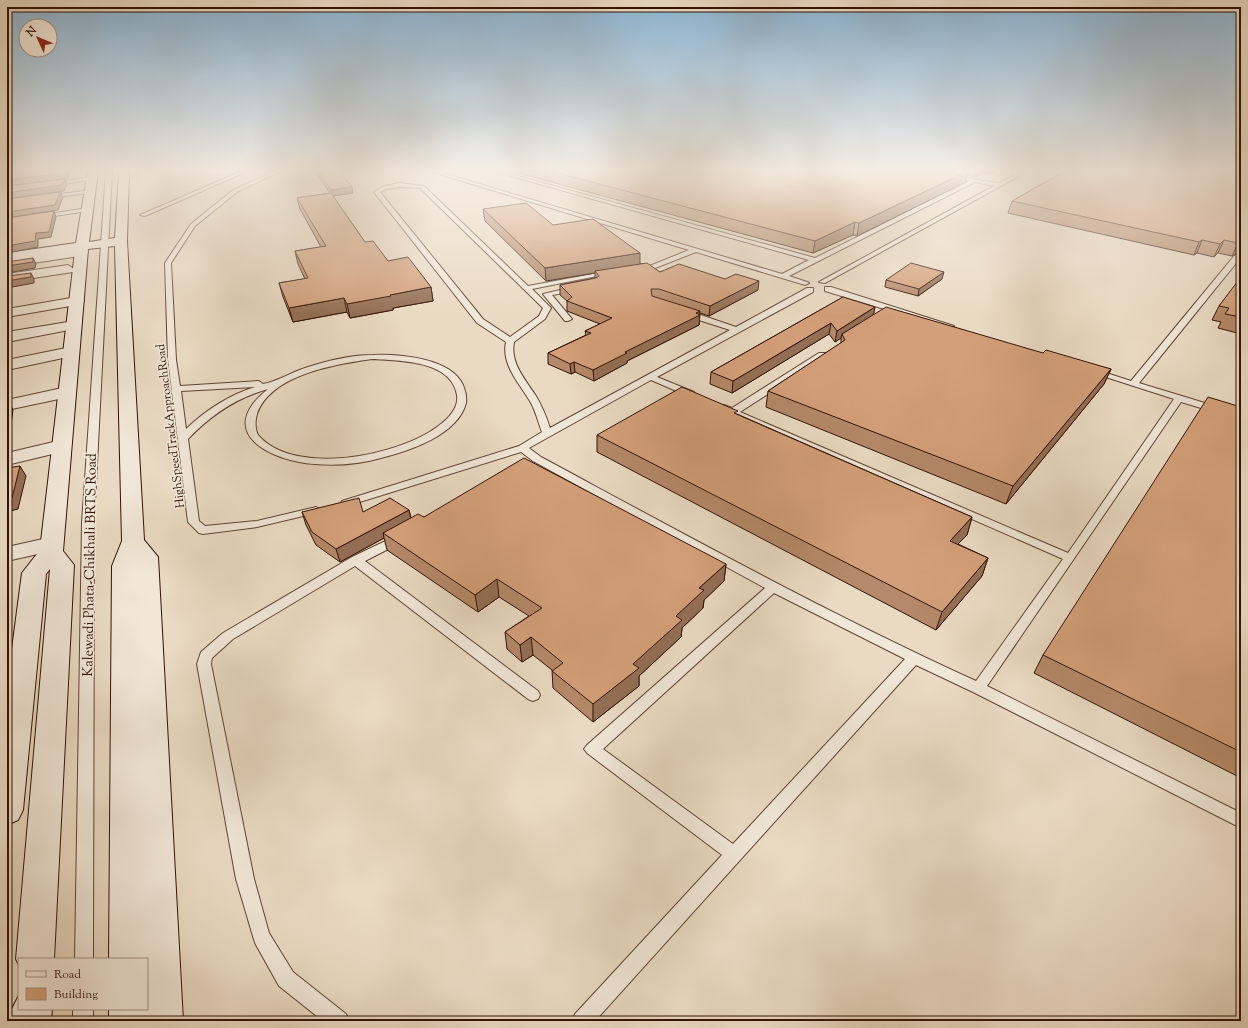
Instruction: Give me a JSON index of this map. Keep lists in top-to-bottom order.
{
  "streets": {
    "lane": ["HighSpeedTrackApproachRoad", "Kalewadi Phata-Chikhali BRTS Road"]
  },
  "legend": ["Road", "Building"],
  "north": "top left"
}
